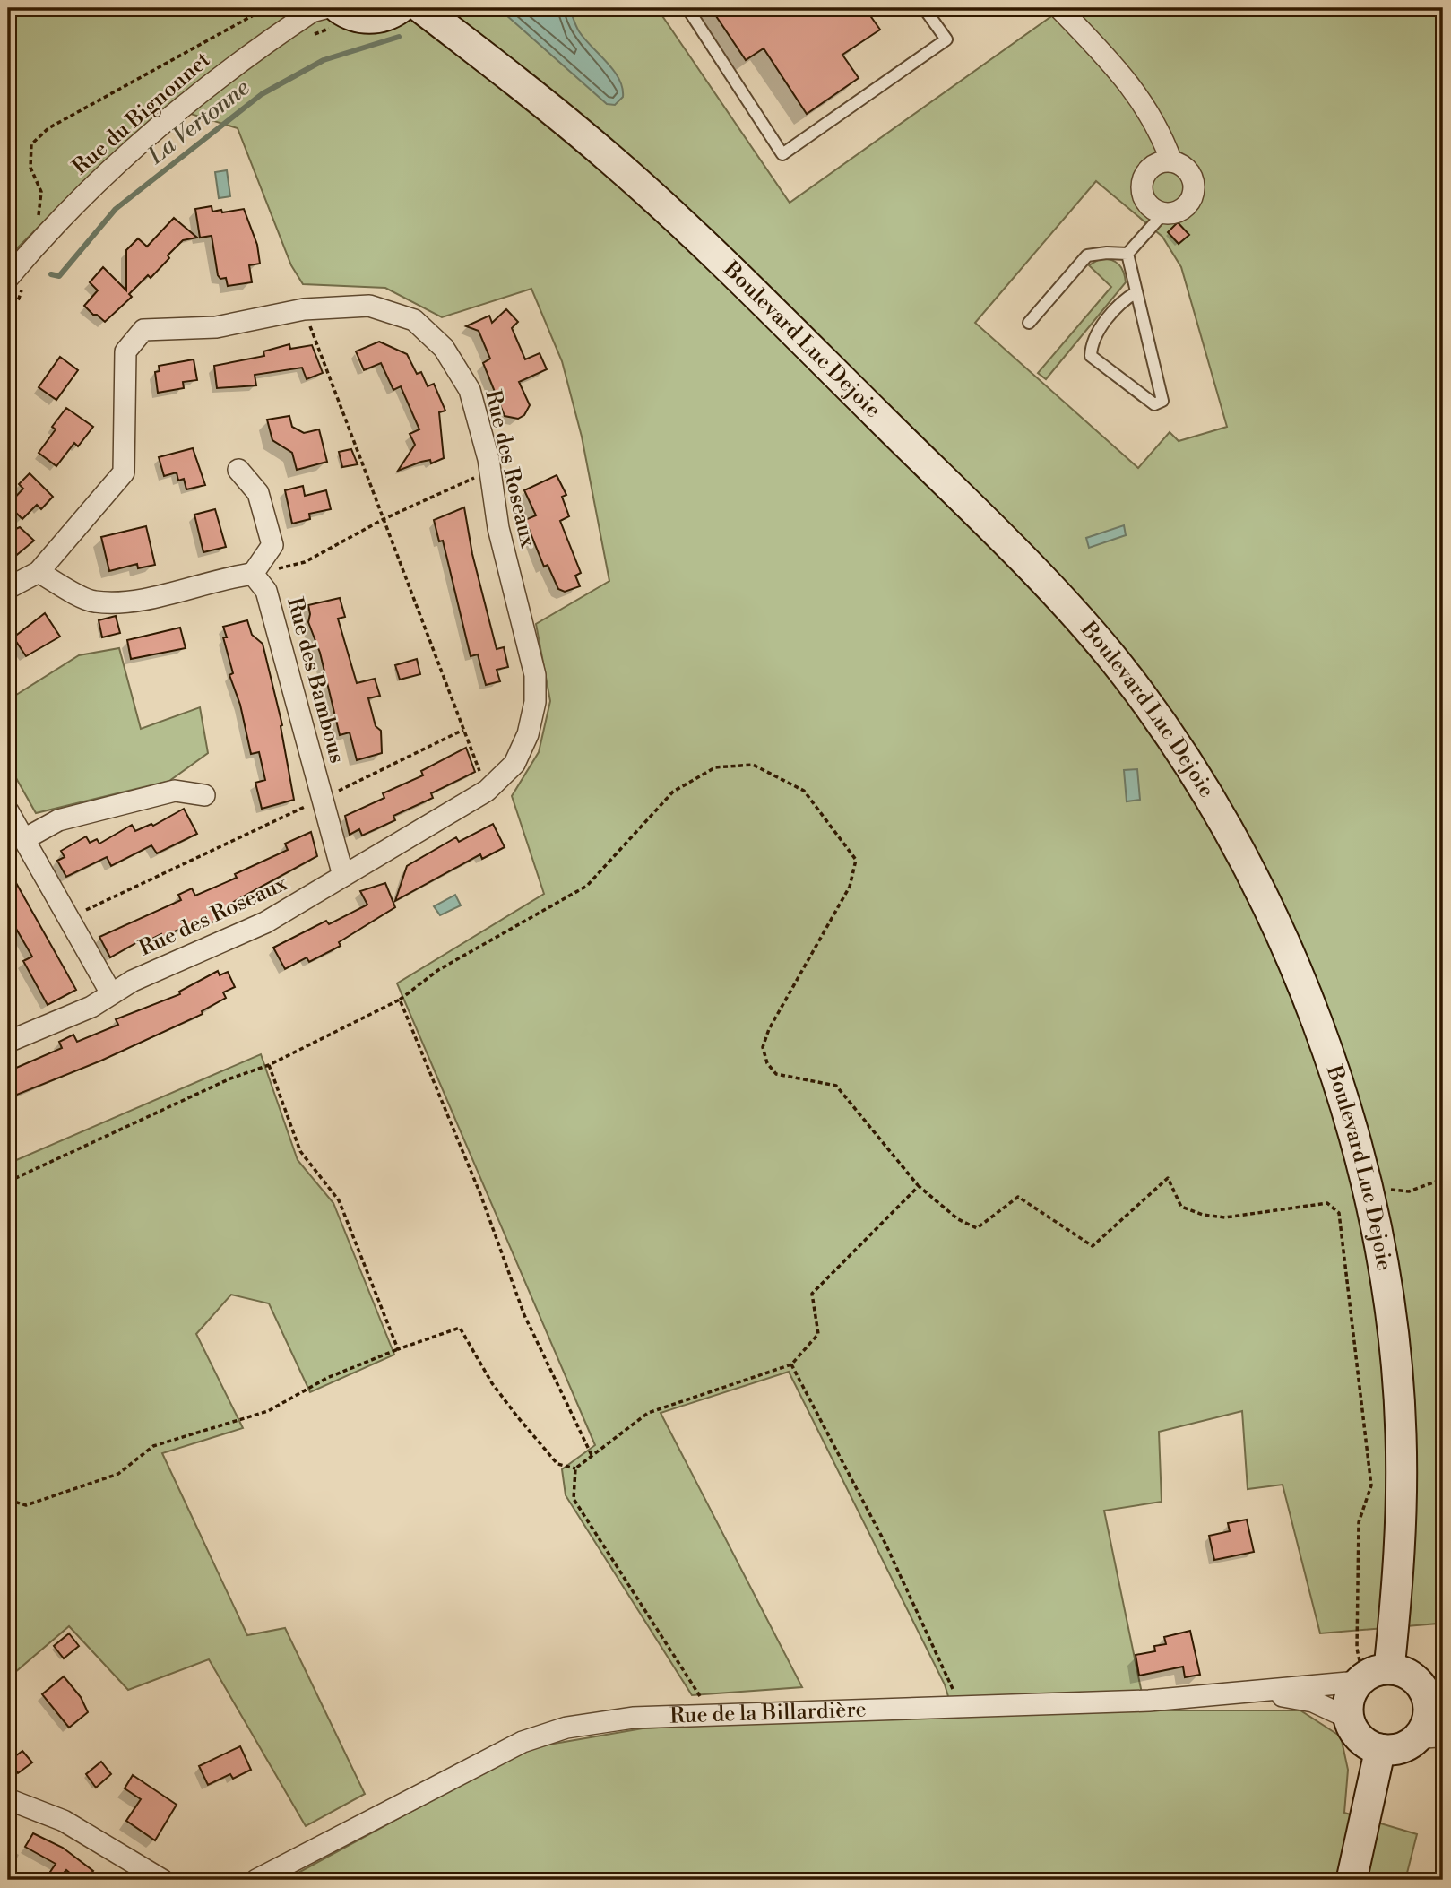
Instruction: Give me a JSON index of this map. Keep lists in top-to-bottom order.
{
  "streets": {
    "main road": ["Boulevard Luc Dejoie"],
    "street": [
      "Rue du Bignonnet",
      "Rue des Roseaux",
      "Rue des Bambous",
      "Rue de la Billardière"
    ]
  },
  "crossings": [
    ["Boulevard Luc Dejoie", "Rue de la Billardière"],
    ["Rue des Roseaux", "Rue des Bambous"]
  ],
  "water": ["La Vertonne"]
}
